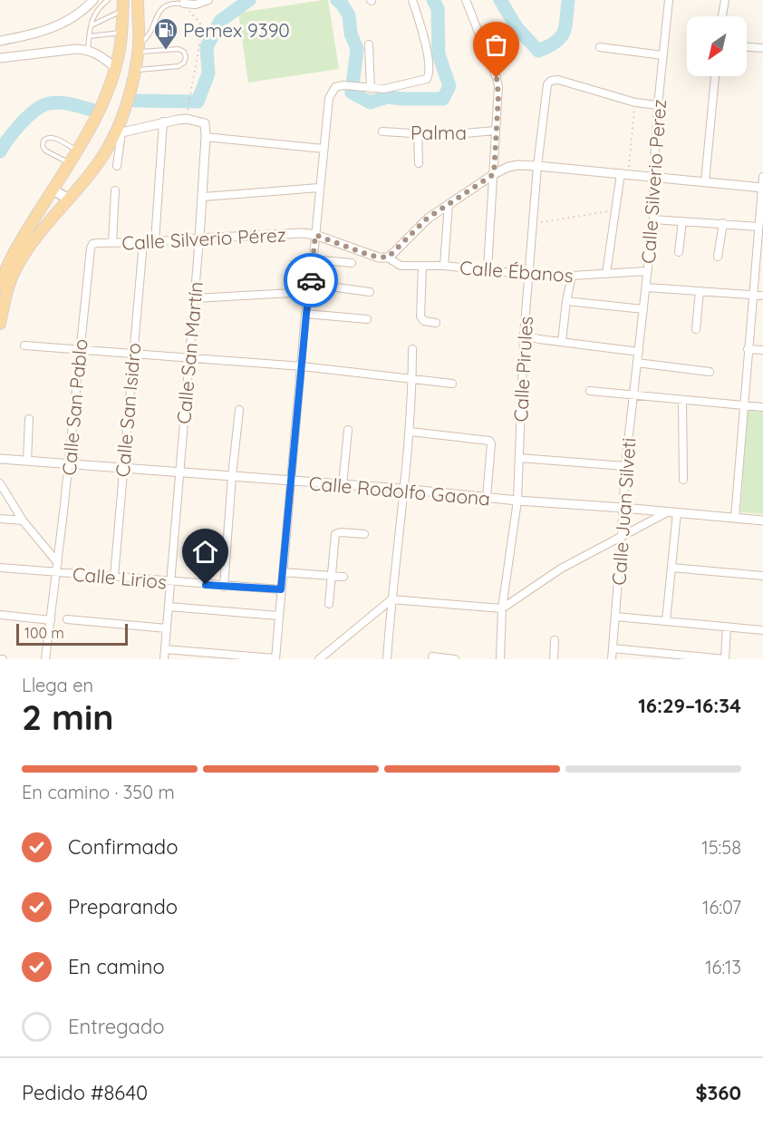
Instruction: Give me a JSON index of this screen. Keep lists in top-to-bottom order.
{
  "streets": {
    "street": [
      "Palma",
      "Calle Silverio Perez",
      "Calle Silverio Pérez",
      "Calle Ébanos",
      "Calle San Martín",
      "Calle Pirules",
      "Calle San Pablo",
      "Calle San Isidro",
      "Calle Rodolfo Gaona",
      "Calle Juan Silveti",
      "Calle Lirios"
    ]
  },
  "crossings": [
    ["Calle Silverio Perez", "Calle Ébanos"],
    ["Calle Silverio Perez", "Calle Juan Silveti"],
    ["Calle Silverio Pérez", "Calle Ébanos"],
    ["Calle Silverio Pérez", "Calle San Martín"],
    ["Calle Silverio Pérez", "Calle San Pablo"],
    ["Calle Silverio Pérez", "Calle San Isidro"],
    ["Calle Ébanos", "Calle Pirules"],
    ["Calle San Martín", "Calle Rodolfo Gaona"],
    ["Calle San Martín", "Calle Lirios"],
    ["Calle Pirules", "Calle Rodolfo Gaona"],
    ["Calle San Pablo", "Calle Rodolfo Gaona"],
    ["Calle San Pablo", "Calle Lirios"],
    ["Calle San Isidro", "Calle Rodolfo Gaona"],
    ["Calle San Isidro", "Calle Lirios"],
    ["Calle Rodolfo Gaona", "Calle Juan Silveti"]
  ],
  "places": {
    "fuel station": ["Pemex 9390"]
  },
  "scale_bar": "100 m",
  "north": "bottom left",
  "page": {
    "scale": "100 m",
    "heading": ["2 min", "Llega en", "16:29–16:34"],
    "panel": ["Pedido #8640", "$360"],
    "bar": "En camino · 350 m",
    "list": [
      ["Confirmado", "15:58"],
      ["Preparando", "16:07"],
      ["En camino", "16:13"],
      "Entregado"
    ]
  }
}
